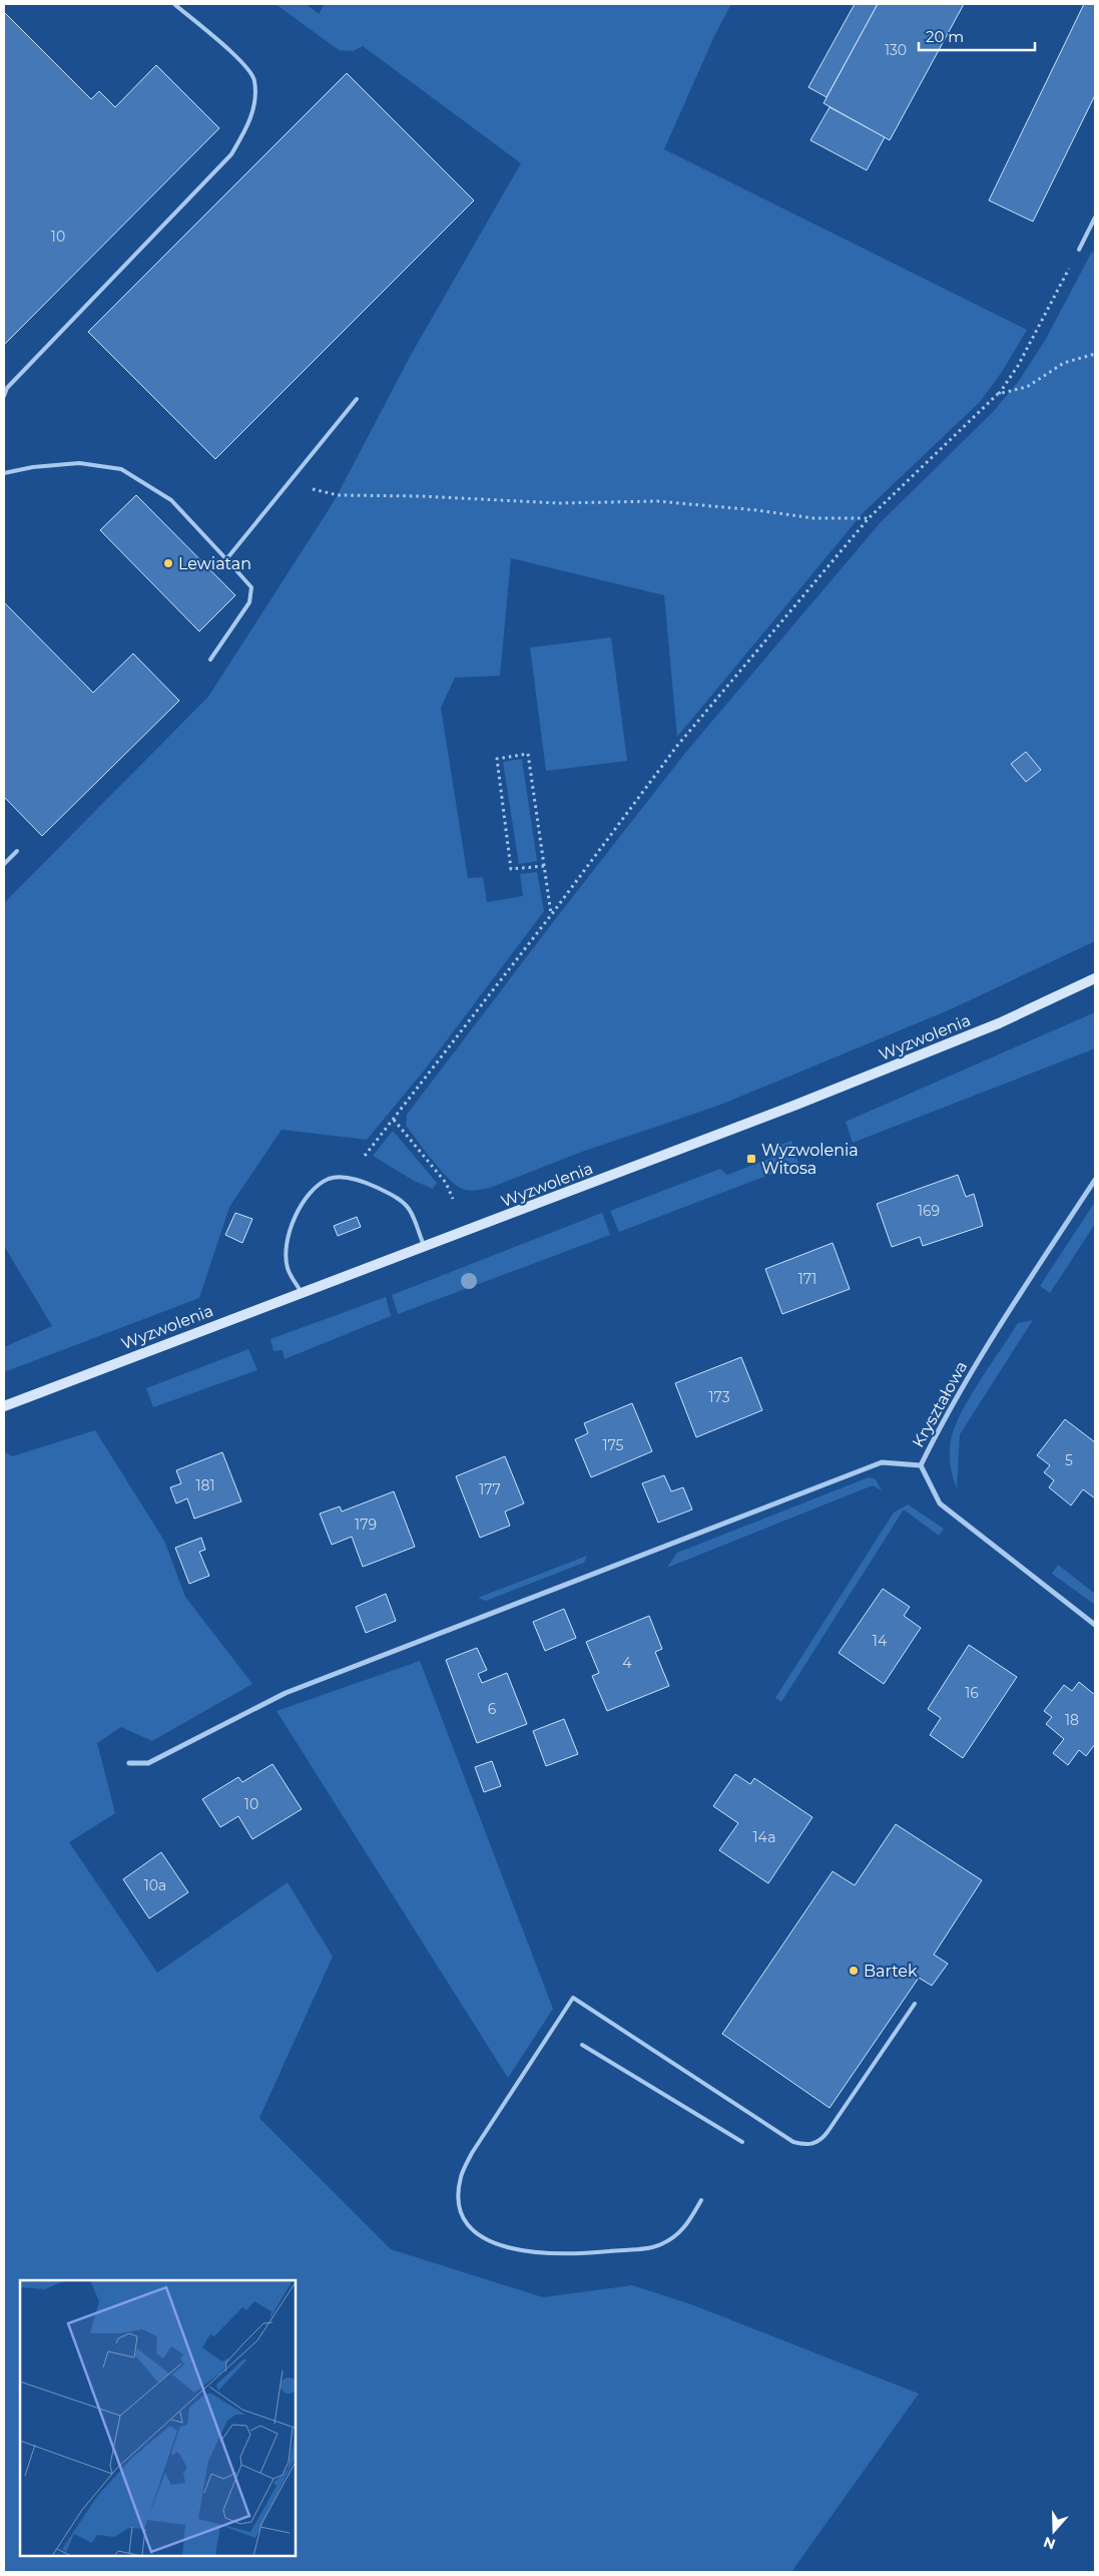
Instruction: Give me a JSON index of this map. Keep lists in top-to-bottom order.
{
  "streets": {
    "street": ["Wyzwolenia", "Kryształowa"]
  },
  "places": {
    "other": ["Lewiatan", "Bartek"],
    "transit": ["Wyzwolenia Witosa"]
  },
  "house_numbers": [
    "130",
    "10",
    "169",
    "171",
    "173",
    "175",
    "5",
    "181",
    "177",
    "179",
    "14",
    "4",
    "16",
    "6",
    "18",
    "10",
    "14a",
    "10a"
  ],
  "scale_bar": "20 m",
  "north": "bottom"
}
